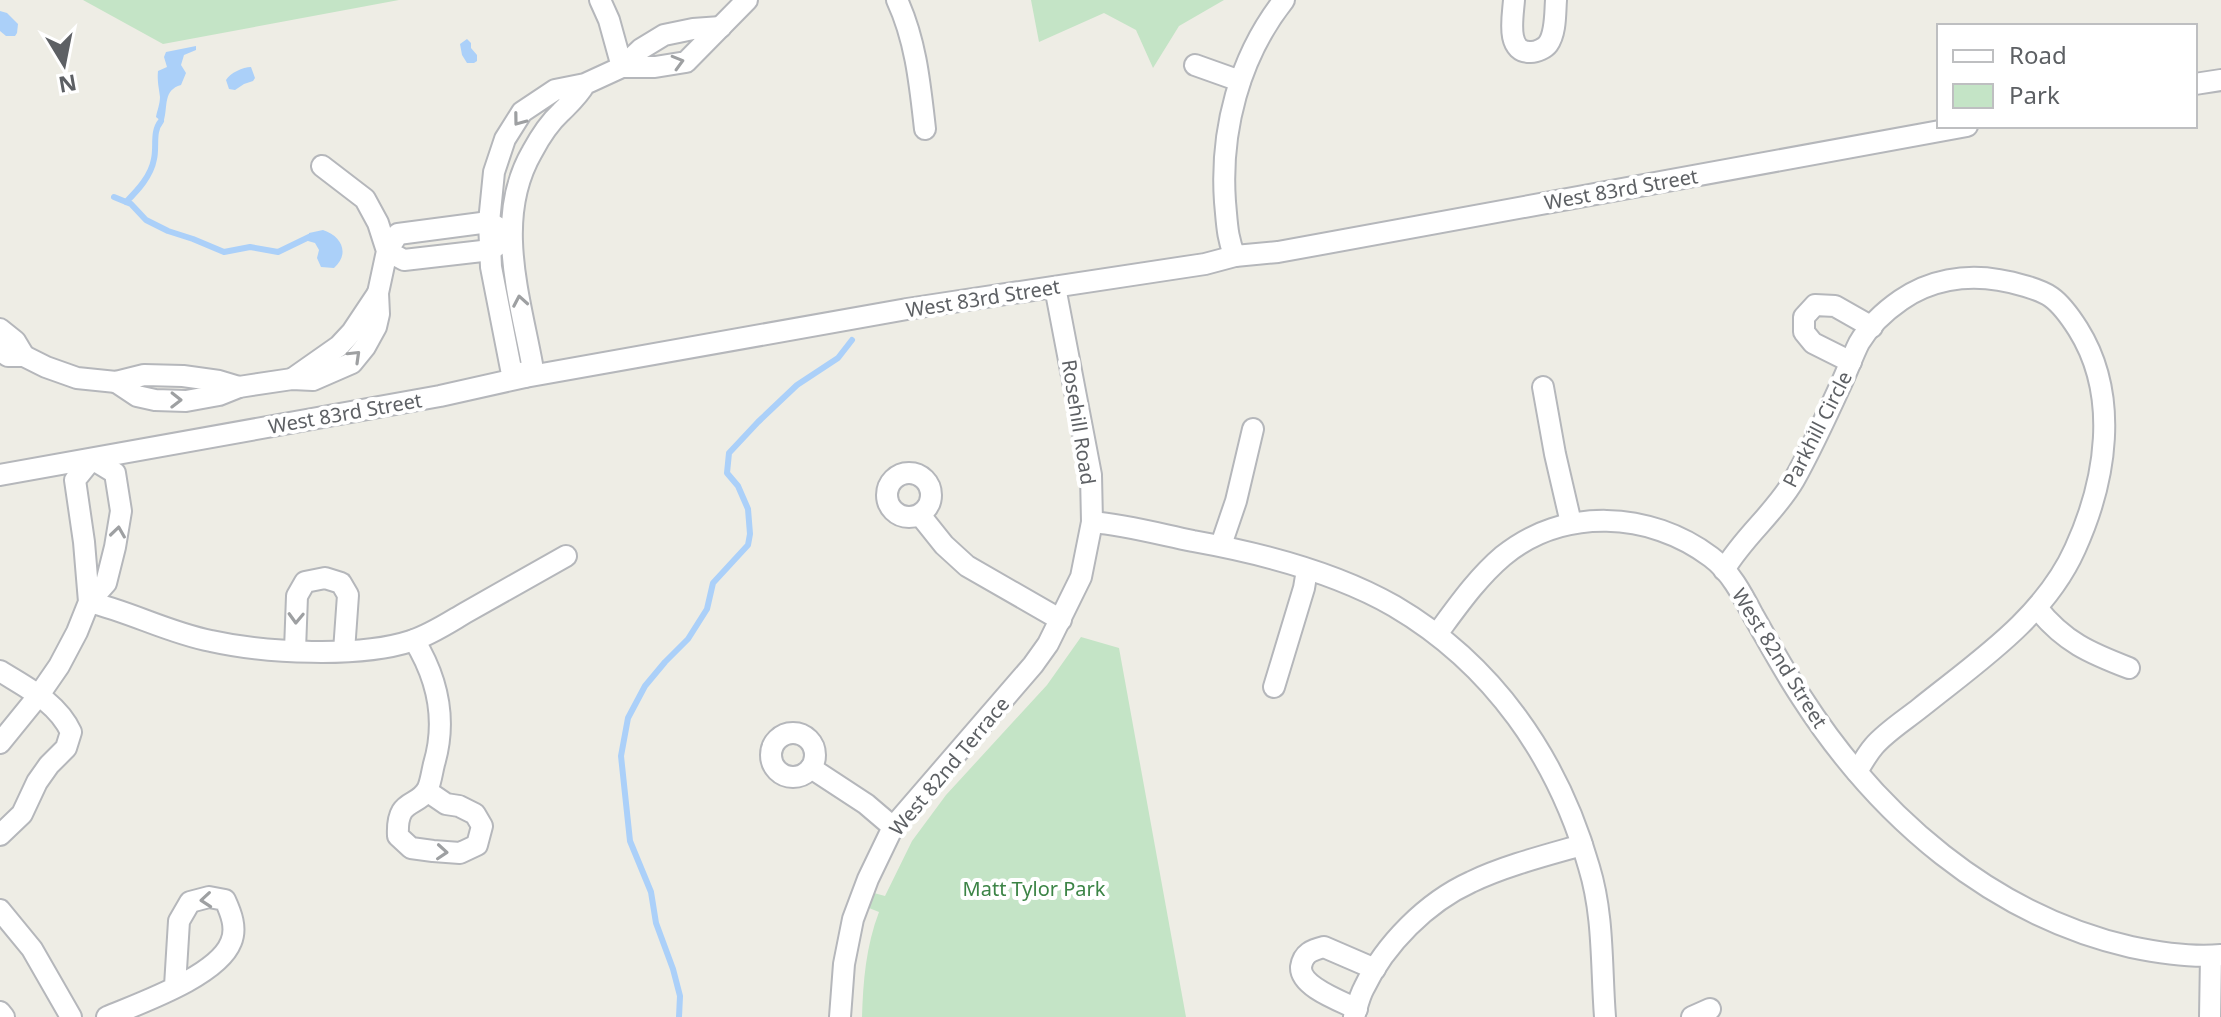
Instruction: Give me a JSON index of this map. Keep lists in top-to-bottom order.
{
  "streets": {
    "street": [
      "West 83rd Street",
      "Rosehill Road",
      "Parkhill Circle",
      "West 82nd Street",
      "West 82nd Terrace"
    ]
  },
  "crossings": [
    ["West 83rd Street", "Rosehill Road"],
    ["Rosehill Road", "West 82nd Terrace"],
    ["Parkhill Circle", "West 82nd Street"]
  ],
  "parks": ["Matt Tylor Park"],
  "legend": ["Road", "Park"],
  "north": "bottom"
}
